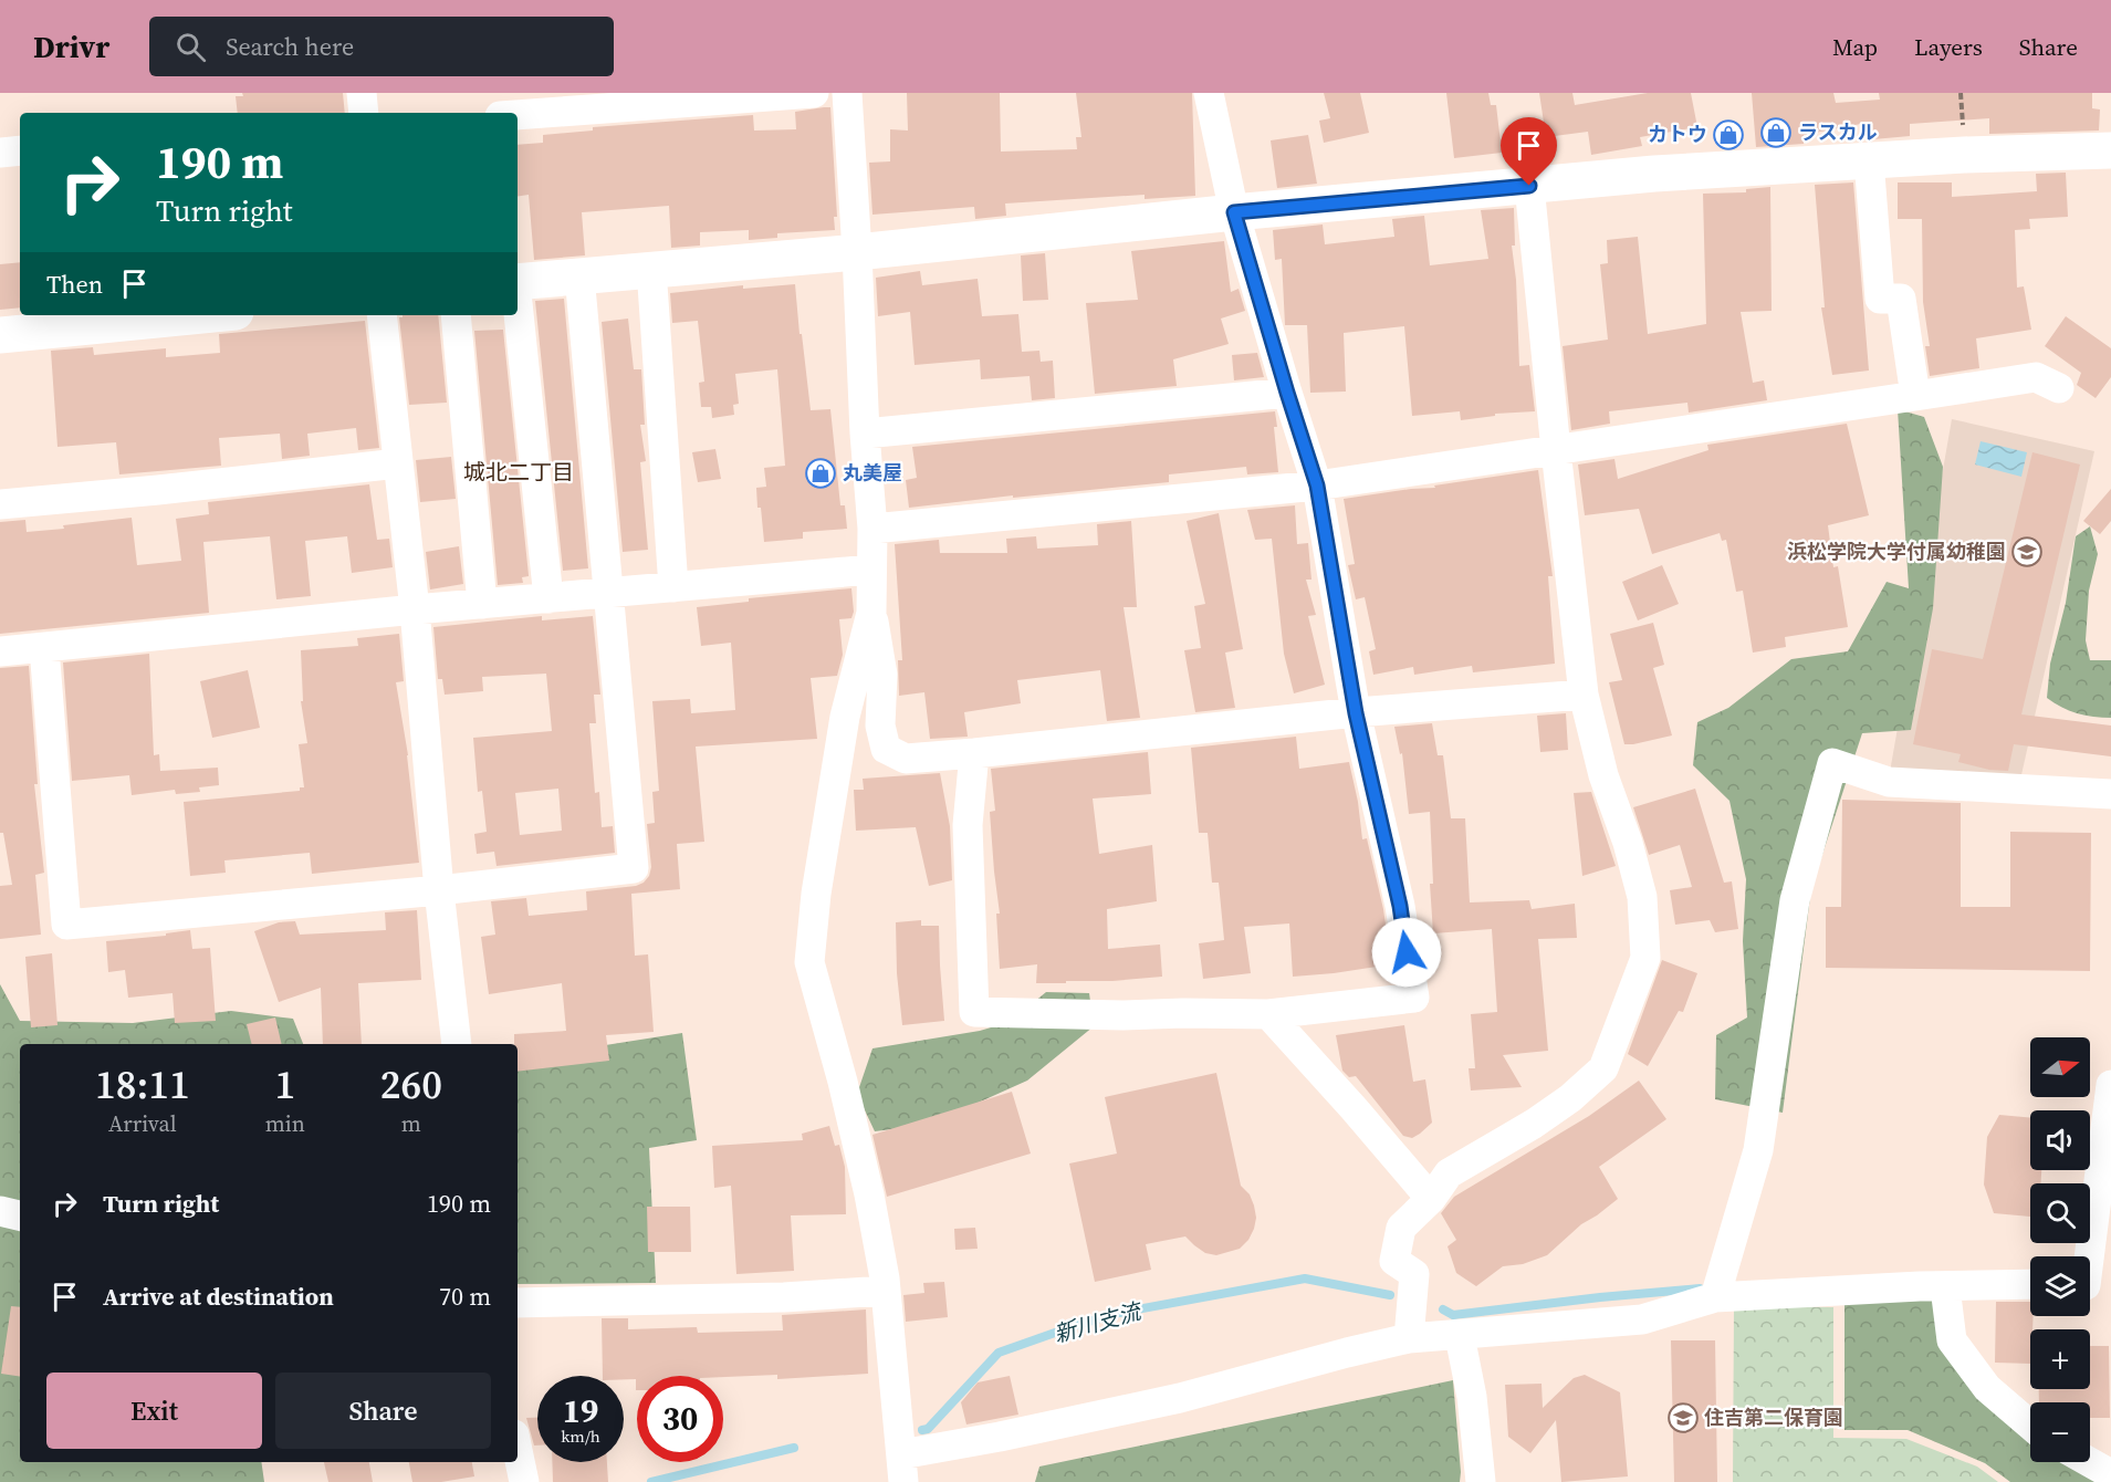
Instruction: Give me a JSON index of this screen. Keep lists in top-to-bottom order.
{
  "districts": ["城北二丁目"],
  "water": ["新川支流"],
  "places": {
    "shop": ["ラスカル", "カトウ", "丸美屋"],
    "school or university": ["浜松学院大学付属幼稚園", "住吉第二保育園"]
  },
  "north": "right",
  "page": {
    "header": "Drivr",
    "search": "Search here",
    "nav": ["Map", "Layers", "Share"],
    "turn": ["190 m", "Turn right"],
    "then": "Then",
    "map_buttons": ["+", "−"],
    "eta": [
      "18:11",
      "Arrival",
      "1",
      "min",
      "260",
      "m"
    ],
    "list": [
      {
        "name": "Turn right",
        "value": "190 m"
      },
      {
        "name": "Arrive at destination",
        "value": "70 m"
      }
    ],
    "buttons": ["Exit", "Share"],
    "speed": "19 km/h",
    "limit": "30"
  }
}
